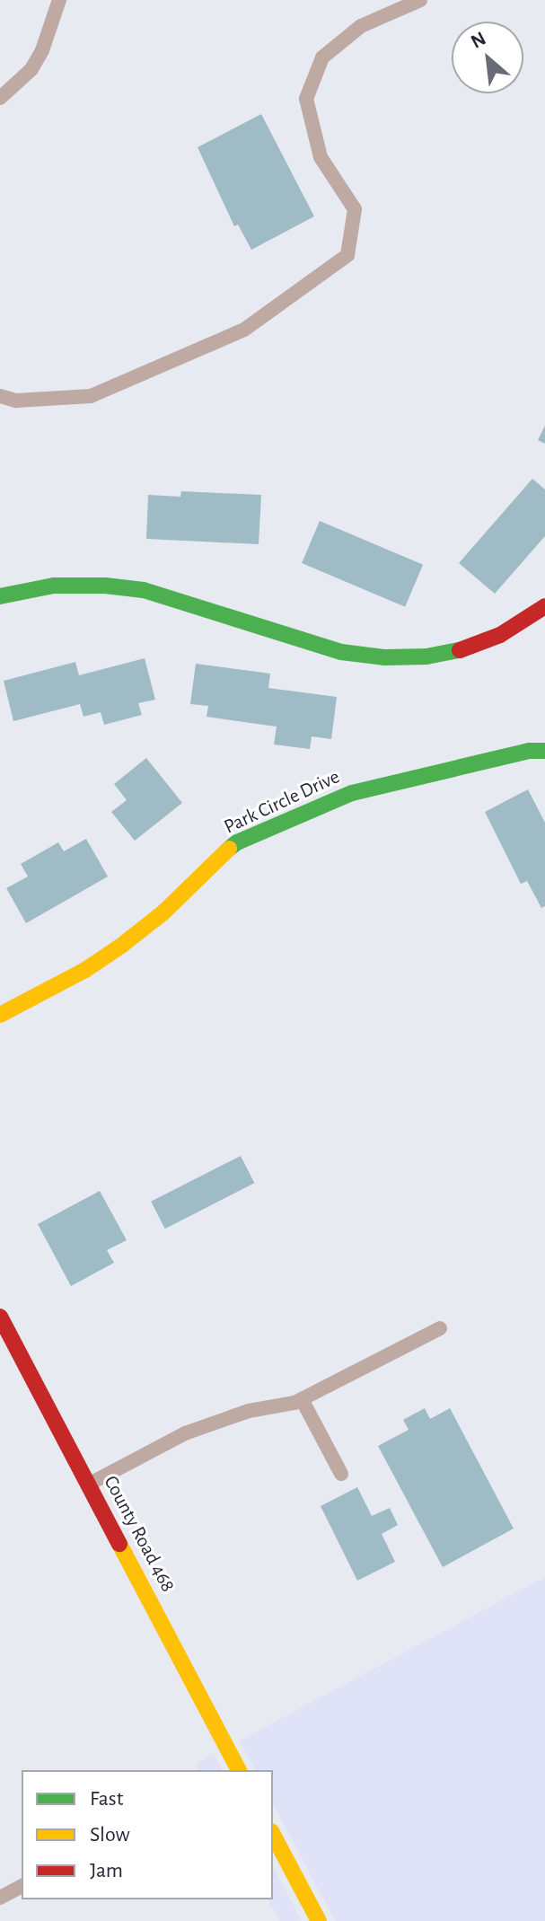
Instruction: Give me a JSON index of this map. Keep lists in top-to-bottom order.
{
  "streets": {
    "street": ["Park Circle Drive", "County Road 468"]
  },
  "legend": ["Fast", "Slow", "Jam"],
  "north": "top left"
}
